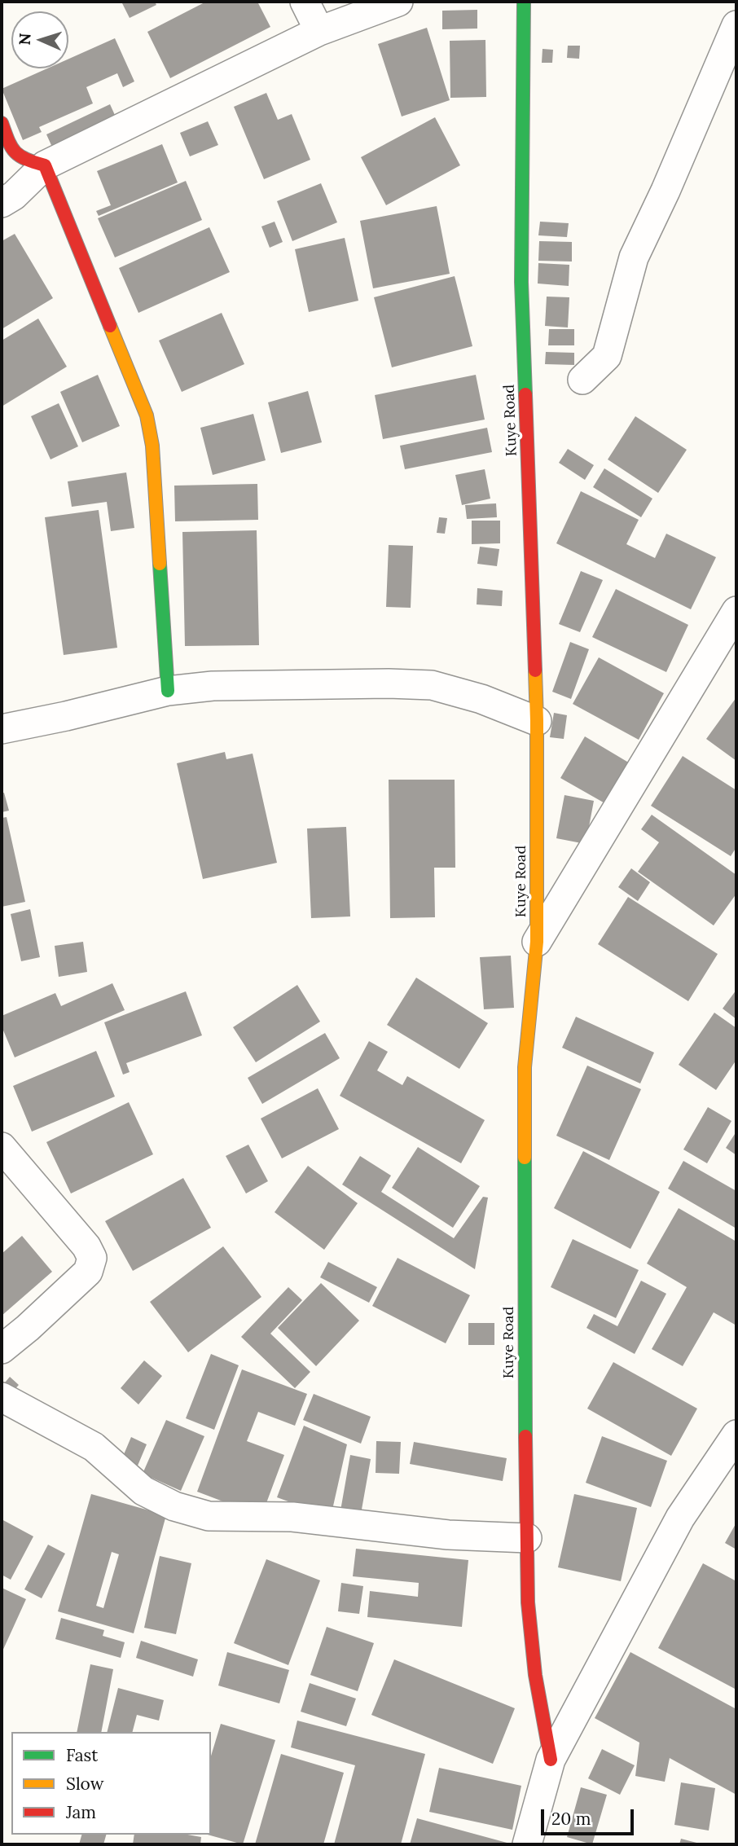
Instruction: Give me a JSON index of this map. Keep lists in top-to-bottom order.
{
  "streets": {
    "street": ["Kuye Road"]
  },
  "legend": ["Fast", "Slow", "Jam"],
  "scale_bar": "20 m",
  "north": "left"
}
